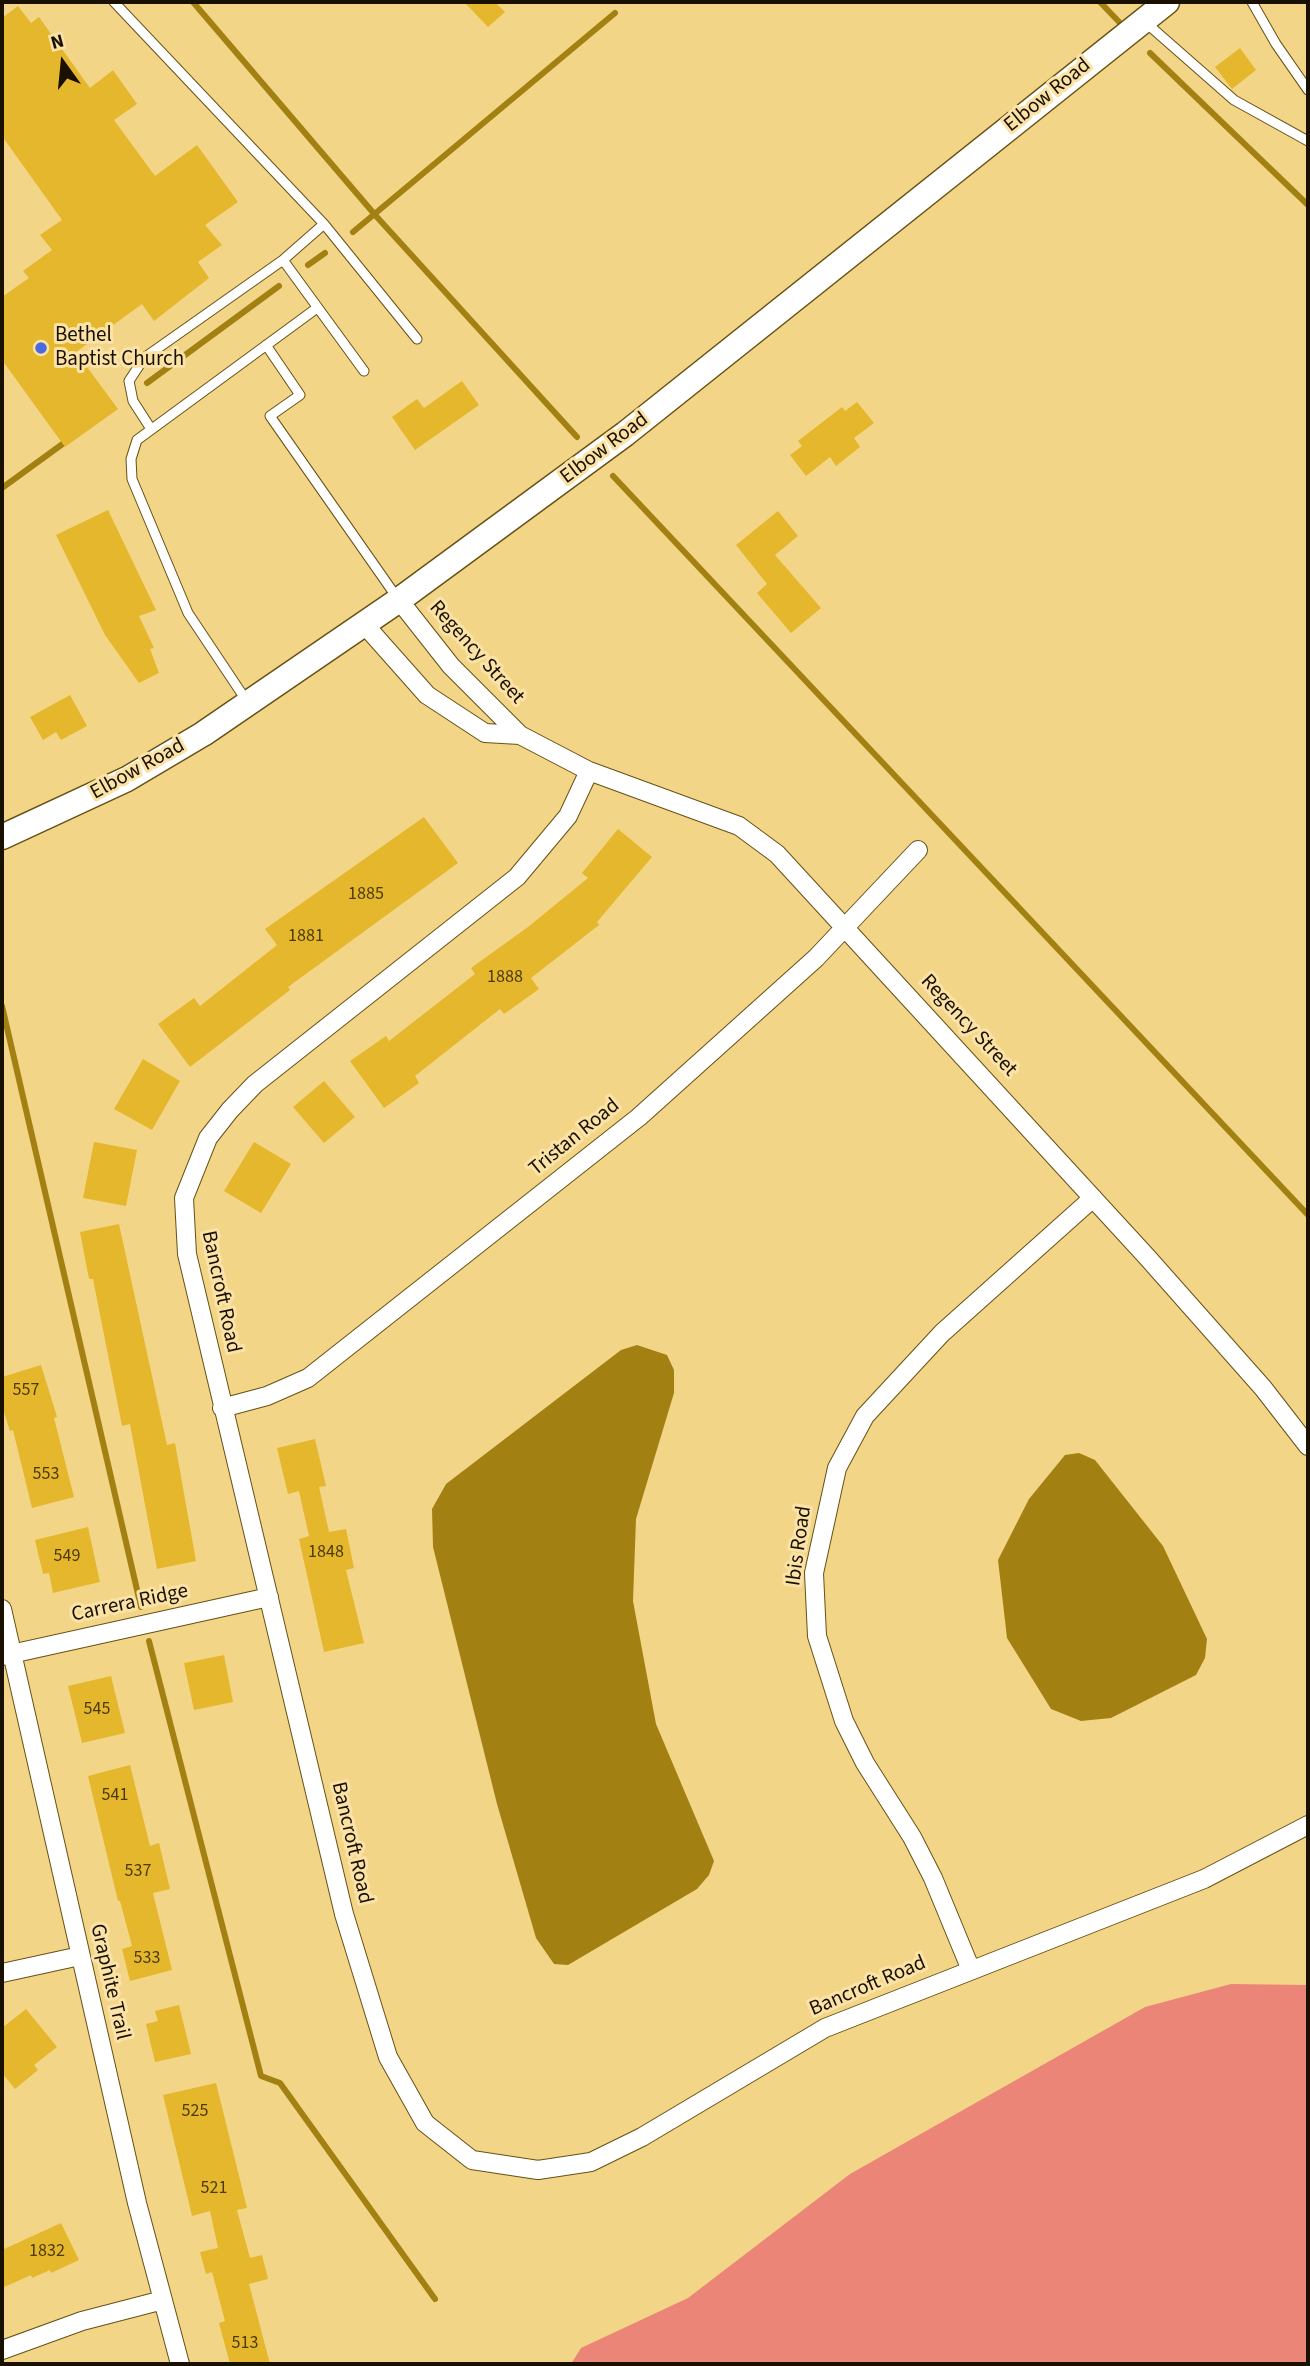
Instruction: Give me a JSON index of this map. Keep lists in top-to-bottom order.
{
  "streets": {
    "main road": ["Elbow Road"],
    "street": [
      "Regency Street",
      "Tristan Road",
      "Bancroft Road",
      "Ibis Road",
      "Carrera Ridge",
      "Graphite Trail"
    ]
  },
  "crossings": [
    ["Elbow Road", "Regency Street"],
    ["Regency Street", "Tristan Road"],
    ["Regency Street", "Bancroft Road"],
    ["Regency Street", "Ibis Road"],
    ["Tristan Road", "Bancroft Road"],
    ["Bancroft Road", "Ibis Road"],
    ["Bancroft Road", "Carrera Ridge"],
    ["Carrera Ridge", "Graphite Trail"]
  ],
  "places": ["Bethel Baptist Church"],
  "house_numbers": [
    "1885",
    "1881",
    "1888",
    "557",
    "553",
    "1848",
    "549",
    "545",
    "541",
    "537",
    "533",
    "525",
    "521",
    "1832",
    "513"
  ],
  "north": "top"
}
